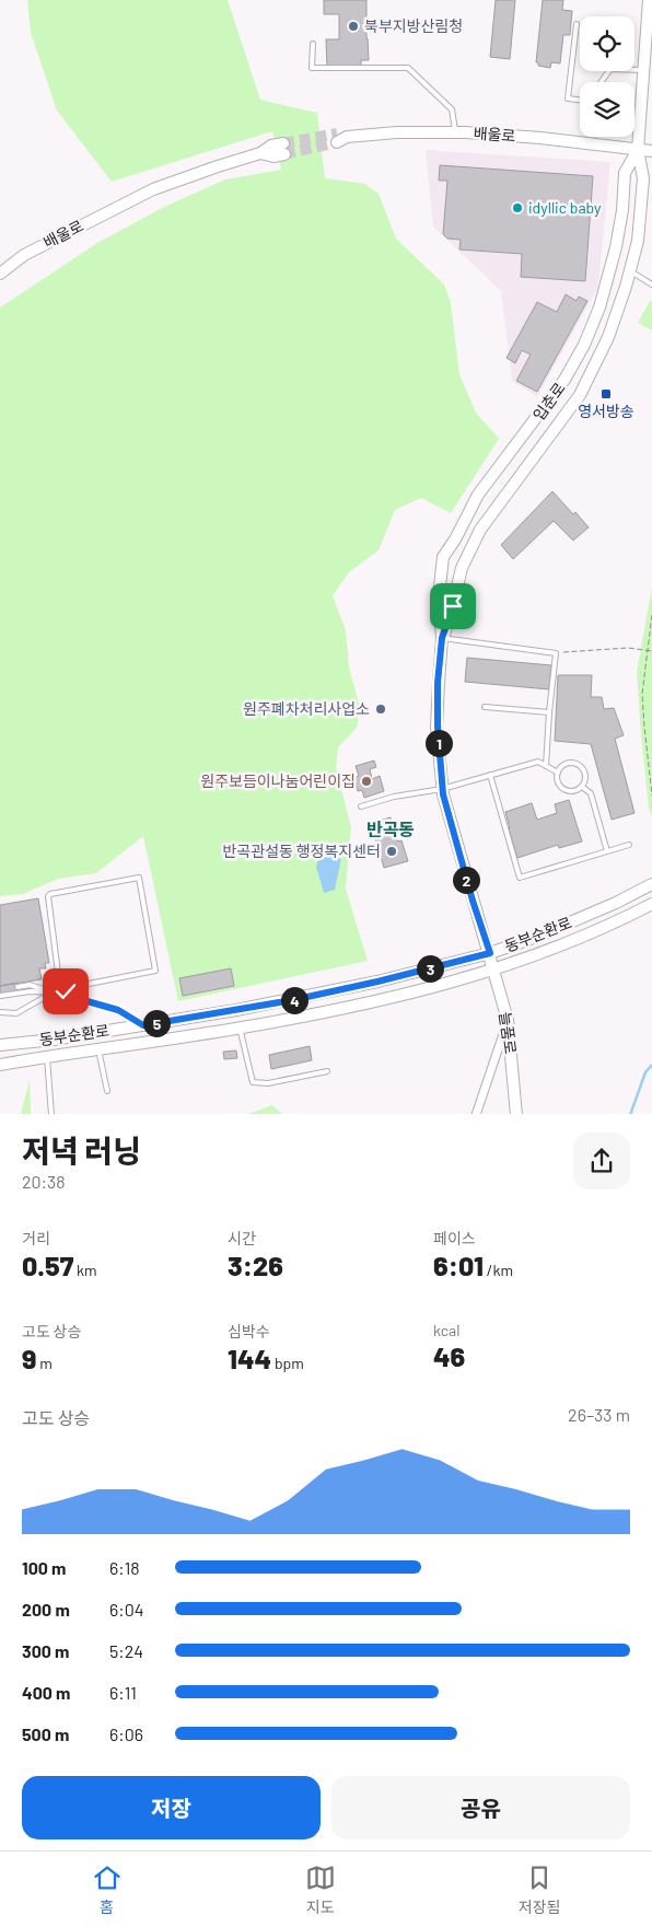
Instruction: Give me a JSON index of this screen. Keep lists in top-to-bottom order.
{
  "streets": {
    "street": [
      "배울로",
      "입춘로",
      "동부순환로",
      "늘품로"
    ]
  },
  "crossings": [
    ["배울로", "입춘로"],
    ["입춘로", "동부순환로"],
    ["입춘로", "늘품로"],
    ["동부순환로", "늘품로"]
  ],
  "districts": ["반곡동"],
  "places": {
    "other": [
      "북부지방산림청",
      "idyllic baby",
      "원주폐차처리사업소",
      "원주보듬이나눔어린이집",
      "반곡관설동 행정복지센터"
    ],
    "transit": ["영서방송"]
  },
  "page": {
    "pins": [
      "1",
      "2",
      "3",
      "4",
      "5"
    ],
    "heading": ["저녁 러닝", "20:38"],
    "stats": [
      ["거리", "0.57 km"],
      ["시간", "3:26"],
      ["페이스", "6:01 /km"],
      ["고도 상승", "9 m"],
      ["심박수", "144 bpm"],
      ["kcal", "46"]
    ],
    "chart": ["고도 상승", "26–33 m"],
    "list": [
      {
        "name": "100 m",
        "note": "6:18"
      },
      {
        "name": "200 m",
        "note": "6:04"
      },
      {
        "name": "300 m",
        "note": "5:24"
      },
      {
        "name": "400 m",
        "note": "6:11"
      },
      {
        "name": "500 m",
        "note": "6:06"
      }
    ],
    "buttons": ["저장", "공유"],
    "tabs": ["홈", "지도", "저장됨"]
  }
}
